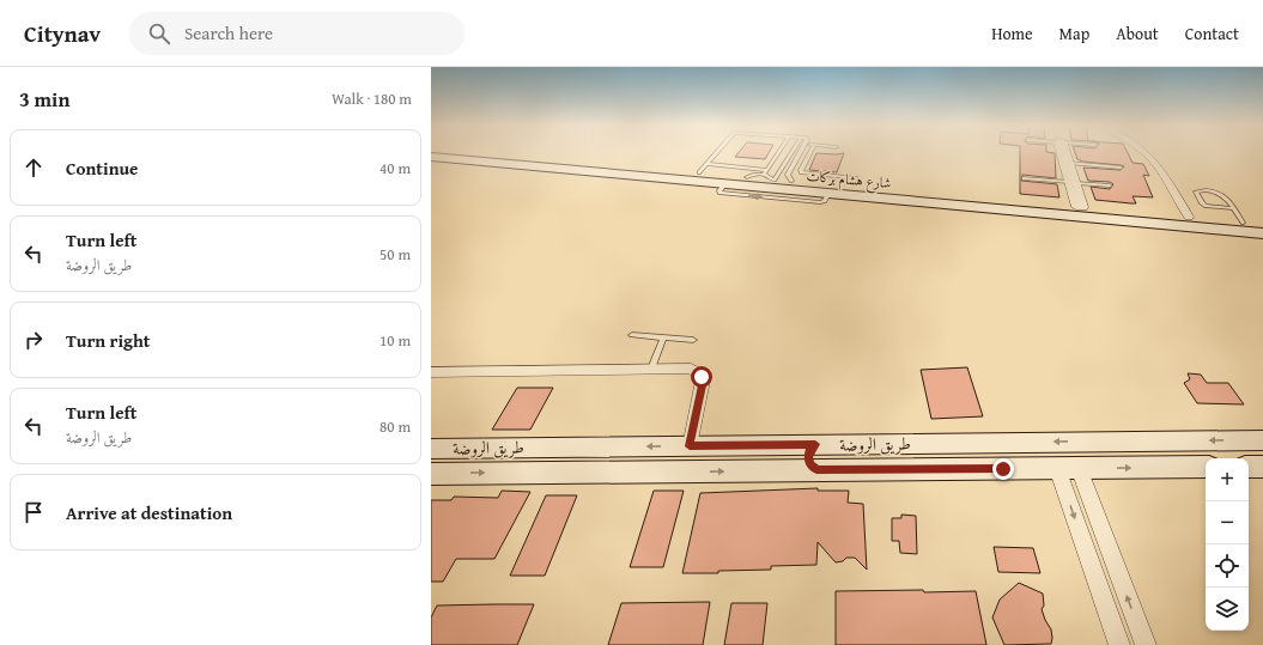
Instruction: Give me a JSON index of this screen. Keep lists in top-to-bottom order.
{
  "streets": {
    "street": ["شارع هشام بركات", "طريق الروضة"]
  },
  "page": {
    "header": "Citynav",
    "search": "Search here",
    "nav": [
      "Home",
      "Map",
      "About",
      "Contact"
    ],
    "heading": ["3 min", "Walk · 180 m"],
    "list": [
      ["Continue", "40 m"],
      ["Turn left", "طريق الروضة", "50 m"],
      ["Turn right", "10 m"],
      ["Turn left", "طريق الروضة", "80 m"],
      "Arrive at destination"
    ],
    "map_buttons": ["+", "−"]
  }
}
